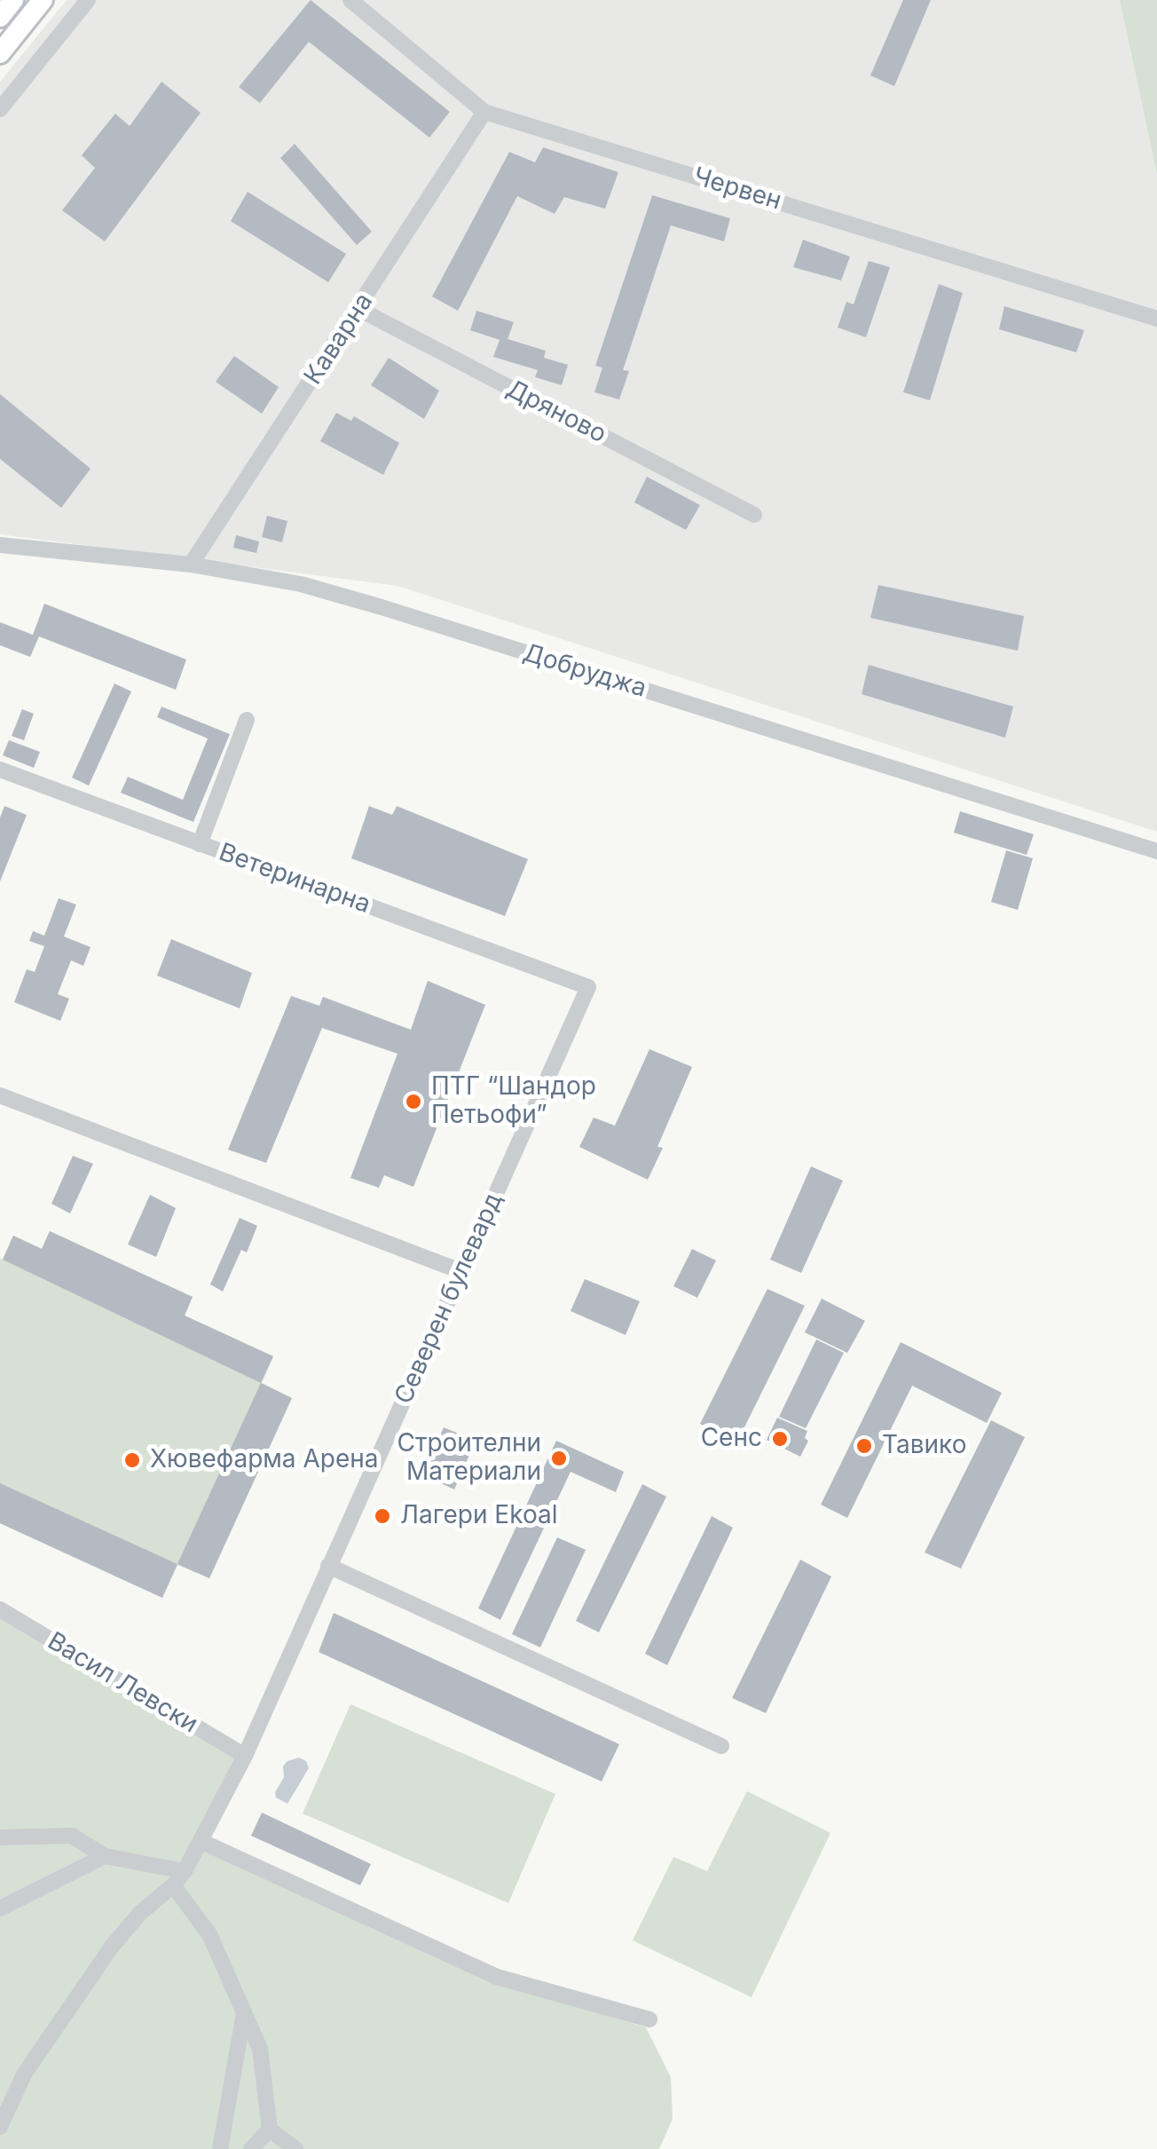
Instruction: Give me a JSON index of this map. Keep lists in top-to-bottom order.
{
  "streets": {
    "street": [
      "Червен",
      "Каварна",
      "Дряново",
      "Добруджа",
      "Ветеринарна",
      "Северен булевард",
      "Васил Левски"
    ]
  },
  "crossings": [
    ["Червен", "Каварна"],
    ["Каварна", "Дряново"],
    ["Каварна", "Добруджа"],
    ["Ветеринарна", "Северен булевард"],
    ["Северен булевард", "Васил Левски"]
  ],
  "places": [
    "ПТГ “Шандор Петьофи”",
    "Сенс",
    "Тавико",
    "Строителни Материали",
    "Хювефарма Арена",
    "Лагери Ekoal"
  ]
}
